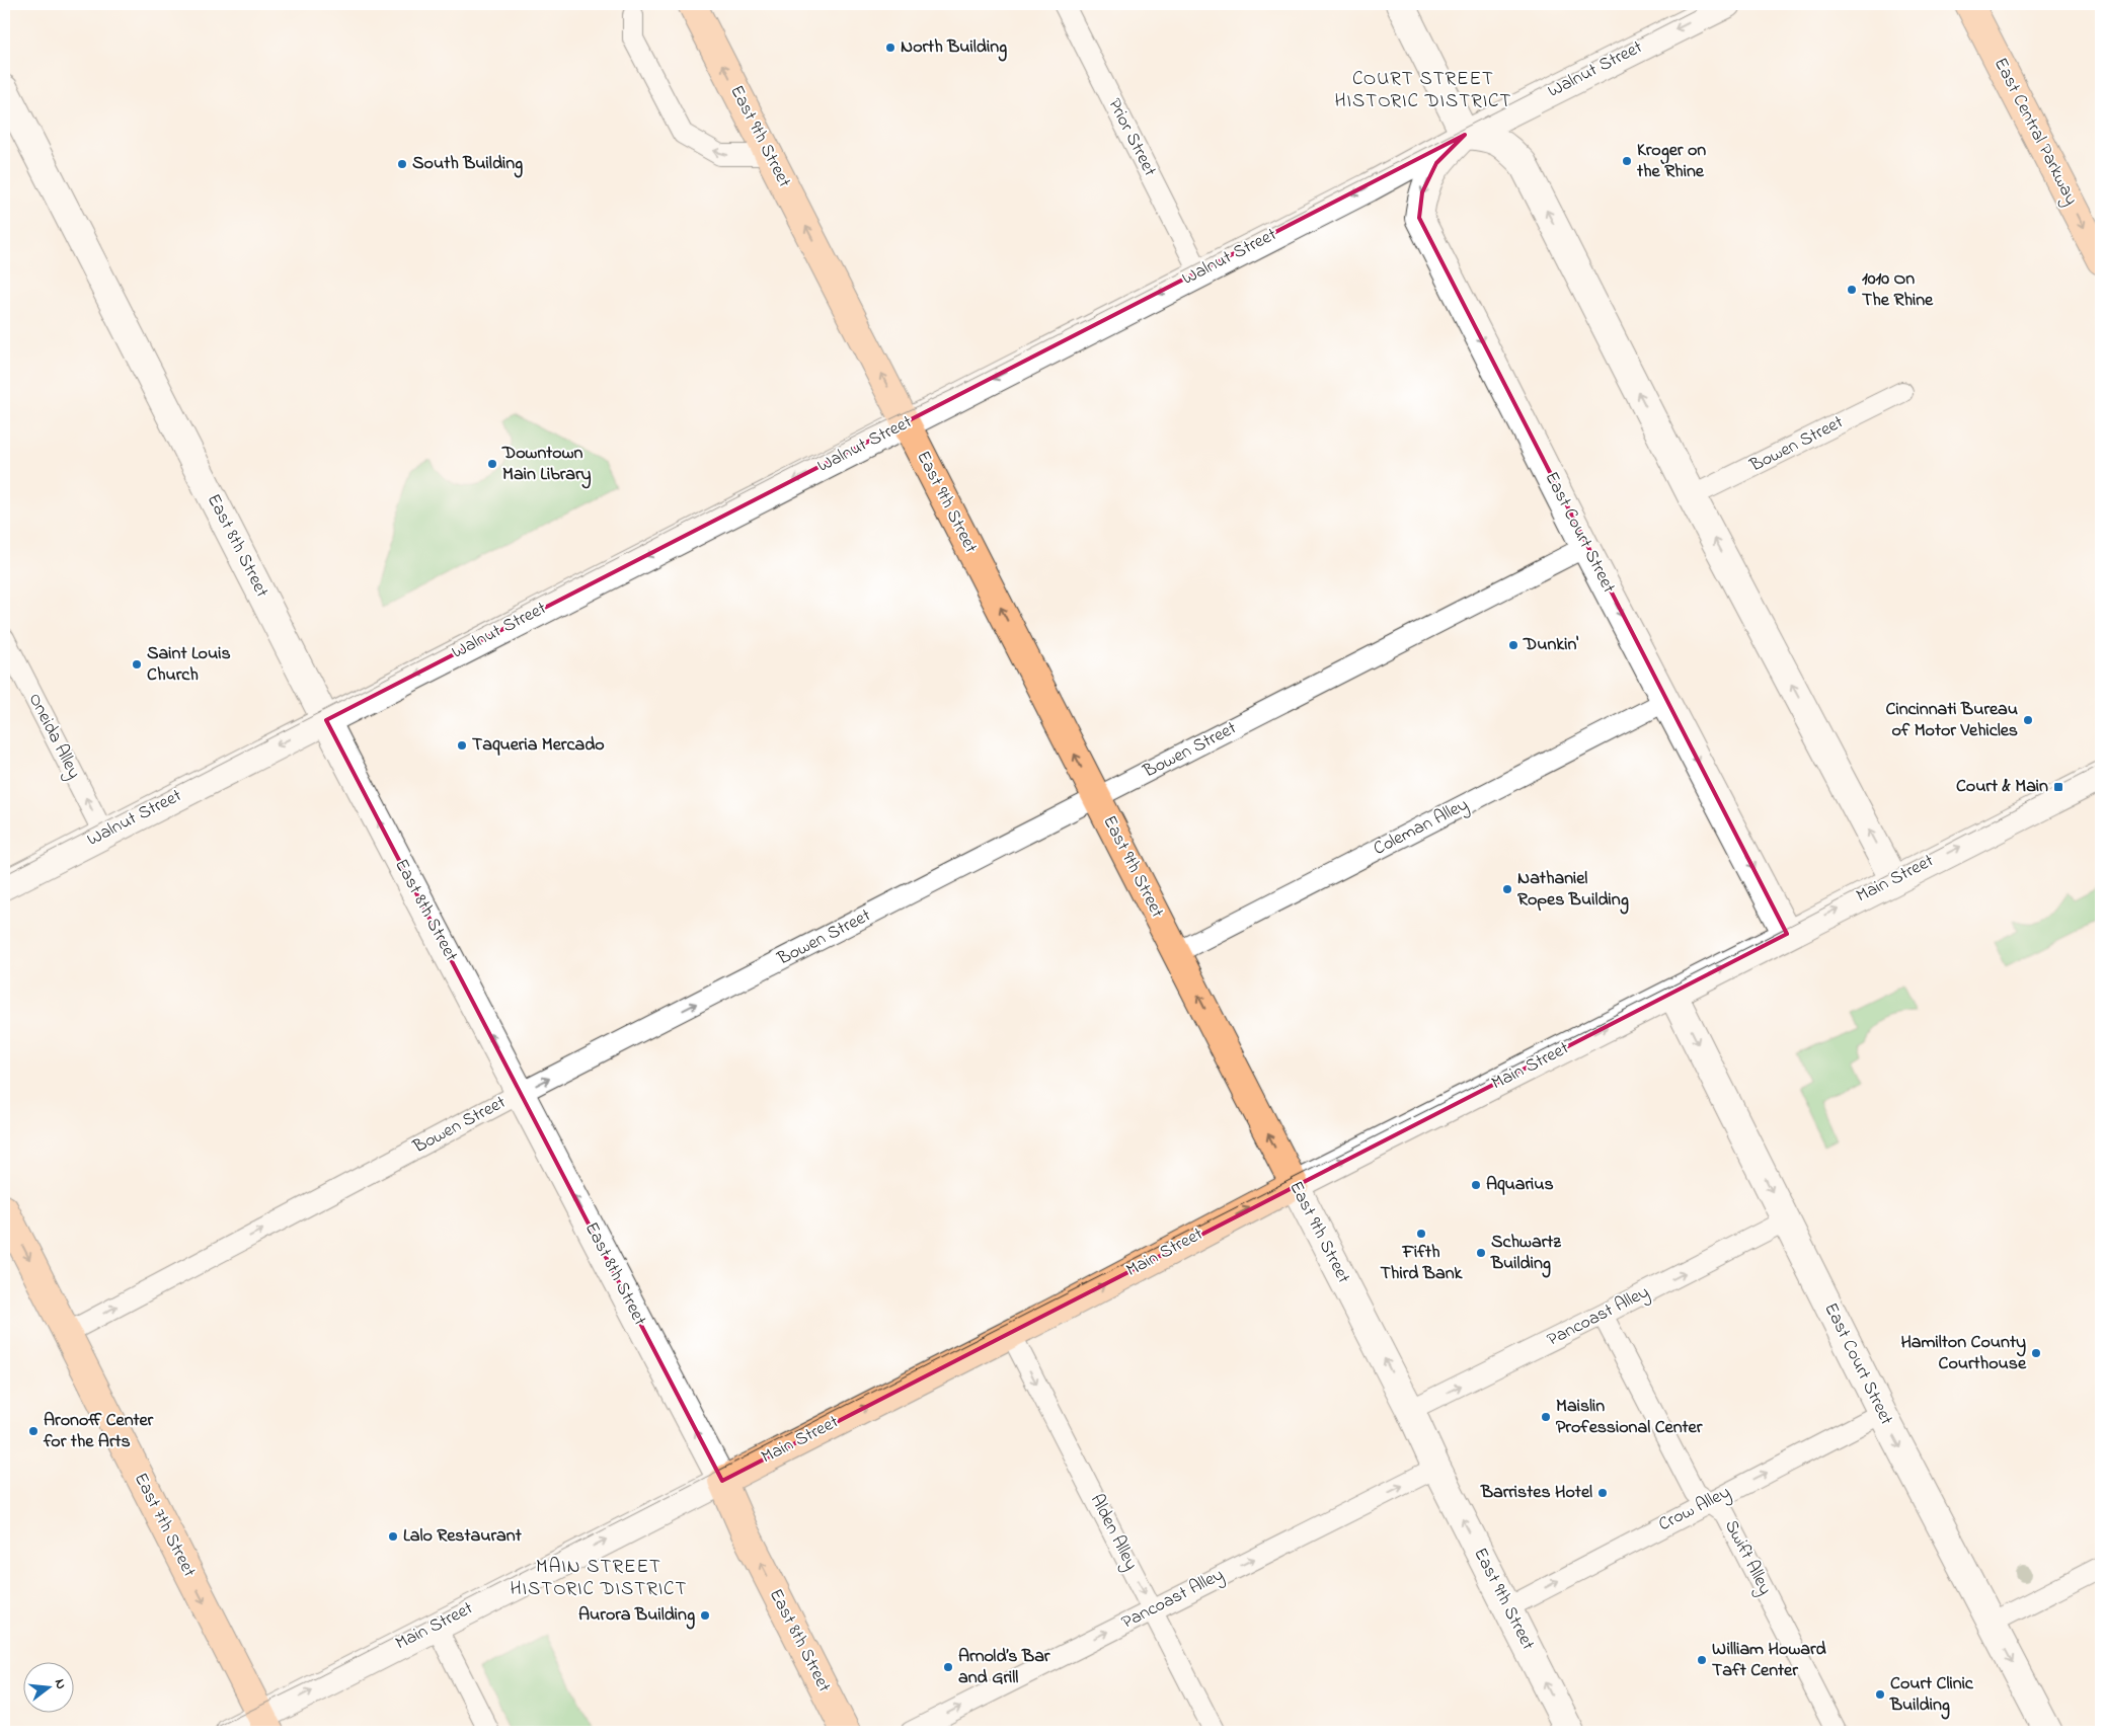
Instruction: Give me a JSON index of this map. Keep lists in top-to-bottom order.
{
  "streets": {
    "main road": [
      "East Central Parkway",
      "East 9th Street",
      "East 8th Street",
      "Main Street",
      "East 7th Street"
    ],
    "street": ["Walnut Street", "East Court Street"],
    "lane": [
      "Prior Street",
      "Bowen Street",
      "Oneida Alley",
      "Coleman Alley",
      "Pancoast Alley",
      "Crow Alley",
      "Alden Alley",
      "Swift Alley"
    ]
  },
  "crossings": [
    ["Walnut Street", "East 9th Street"],
    ["Walnut Street", "Prior Street"],
    ["Walnut Street", "East Court Street"],
    ["Walnut Street", "East 8th Street"],
    ["Walnut Street", "Oneida Alley"],
    ["East 9th Street", "Bowen Street"],
    ["East 9th Street", "Coleman Alley"],
    ["East 9th Street", "Main Street"],
    ["East 9th Street", "Pancoast Alley"],
    ["East 9th Street", "Crow Alley"],
    ["Bowen Street", "East Court Street"],
    ["Bowen Street", "East 8th Street"],
    ["Bowen Street", "East 7th Street"],
    ["East Court Street", "Coleman Alley"],
    ["East Court Street", "Main Street"],
    ["East Court Street", "Pancoast Alley"],
    ["East Court Street", "Crow Alley"],
    ["East 8th Street", "Main Street"],
    ["Main Street", "East 7th Street"],
    ["Main Street", "Alden Alley"],
    ["Pancoast Alley", "Alden Alley"],
    ["Pancoast Alley", "Swift Alley"],
    ["Crow Alley", "Swift Alley"]
  ],
  "one_way": [
    "Walnut Street",
    "East Central Parkway",
    "East 9th Street",
    "Bowen Street",
    "East 8th Street",
    "Oneida Alley",
    "Main Street",
    "Pancoast Alley",
    "Crow Alley",
    "East 7th Street",
    "Alden Alley"
  ],
  "districts": ["COURT STREET HISTORIC DISTRICT", "MAIN STREET HISTORIC DISTRICT"],
  "places": {
    "other": [
      "North Building",
      "Kroger on the Rhine",
      "South Building",
      "1010 On The Rhine",
      "Downtown Main Library",
      "Dunkin'",
      "Saint Louis Church",
      "Cincinnati Bureau of Motor Vehicles",
      "Taqueria Mercado",
      "Nathaniel Ropes Building",
      "Aquarius",
      "Fifth Third Bank",
      "Schwartz Building",
      "Hamilton County Courthouse",
      "Maislin Professional Center",
      "Aronoff Center for the Arts",
      "Barristes Hotel",
      "Lalo Restaurant",
      "Aurora Building",
      "William Howard Taft Center",
      "Arnold’s Bar and Grill",
      "Court Clinic Building"
    ],
    "transit": ["Court & Main"]
  },
  "north": "right"
}
